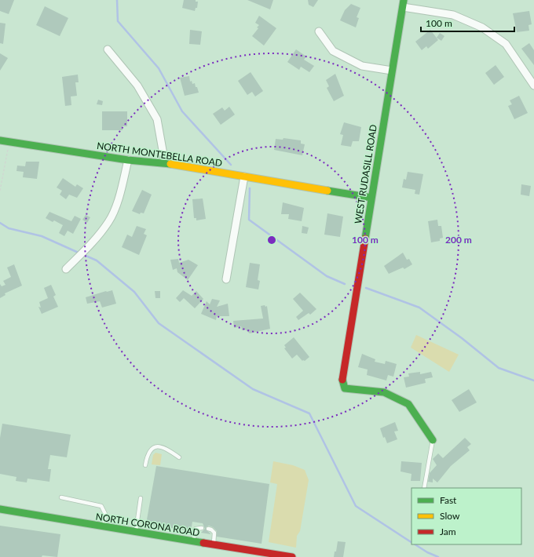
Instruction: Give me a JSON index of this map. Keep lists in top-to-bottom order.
{
  "streets": {
    "street": ["NORTH MONTEBELLA ROAD", "WEST RUDASILL ROAD", "NORTH CORONA ROAD"]
  },
  "crossings": [
    ["NORTH MONTEBELLA ROAD", "WEST RUDASILL ROAD"]
  ],
  "legend": ["Fast", "Slow", "Jam"],
  "scale_bar": "100 m",
  "rings": ["100 m", "200 m"]
}
